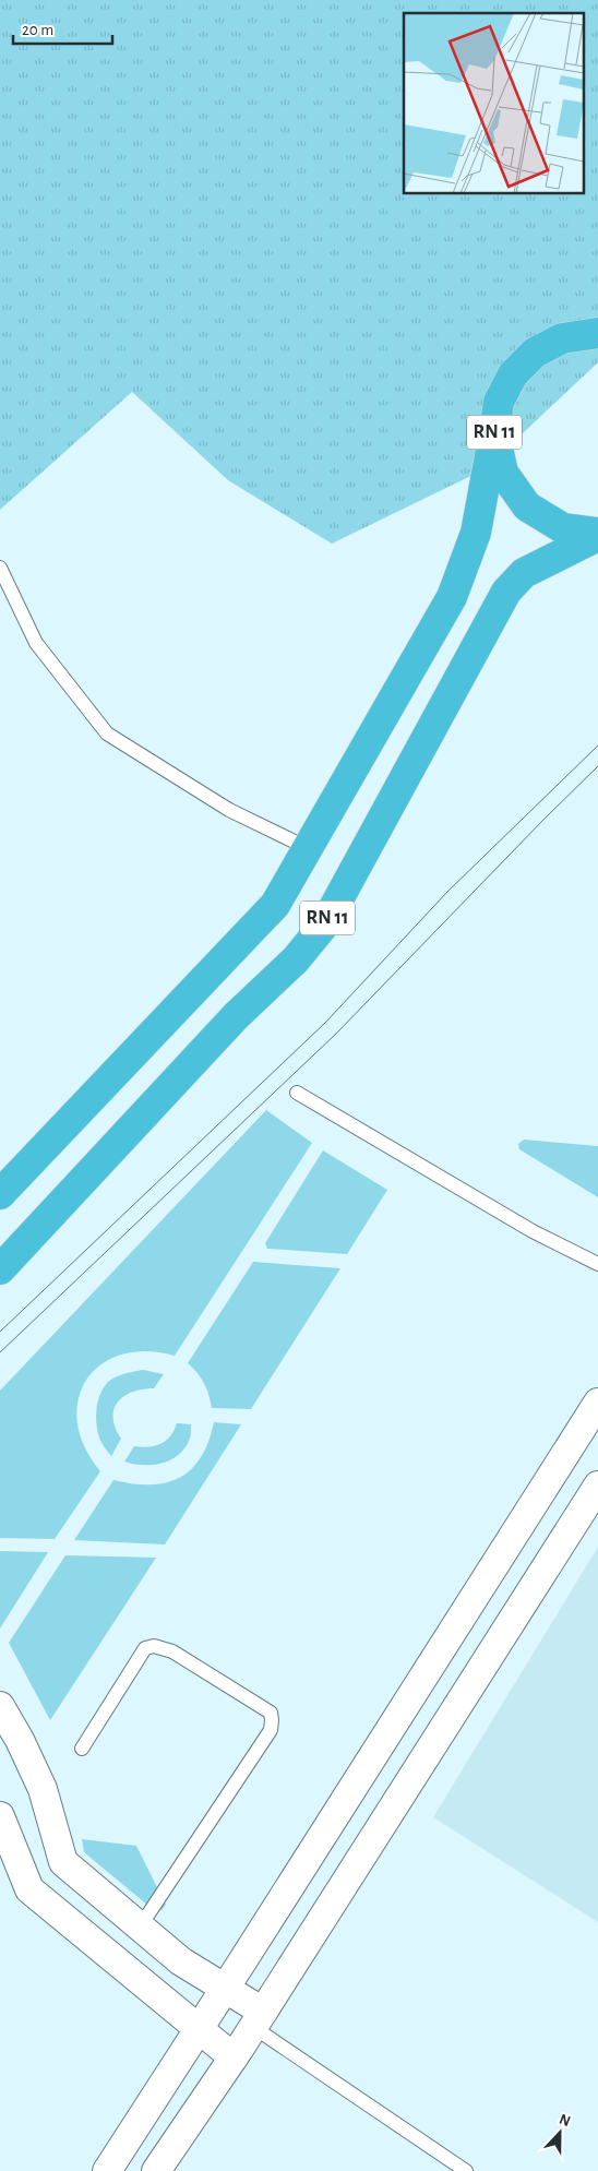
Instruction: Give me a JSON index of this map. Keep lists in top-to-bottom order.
{
  "streets": {
    "highway": ["RN 11"]
  },
  "scale_bar": "20 m",
  "north": "top"
}
